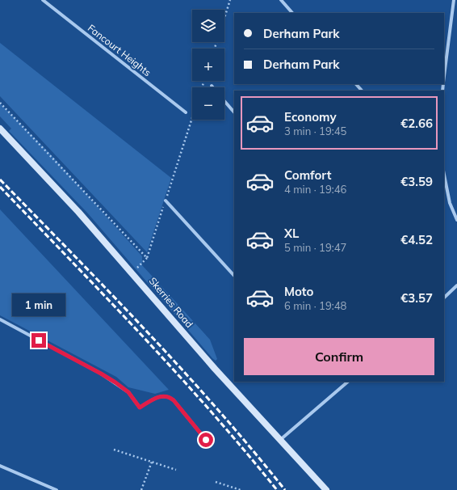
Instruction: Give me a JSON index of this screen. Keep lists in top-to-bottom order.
{
  "streets": {
    "main road": ["Skerries Road"],
    "street": ["Fancourt Heights"]
  },
  "page": {
    "map_buttons": ["+", "−"],
    "banner": ["Derham Park", "Derham Park"],
    "list": [
      {
        "name": "Economy",
        "note": "3 min · 19:45",
        "value": "€2.66"
      },
      {
        "name": "Comfort",
        "note": "4 min · 19:46",
        "value": "€3.59"
      },
      {
        "name": "XL",
        "note": "5 min · 19:47",
        "value": "€4.52"
      },
      {
        "name": "Moto",
        "note": "6 min · 19:48",
        "value": "€3.57"
      }
    ],
    "bubble": "1 min",
    "buttons": "Confirm"
  }
}
